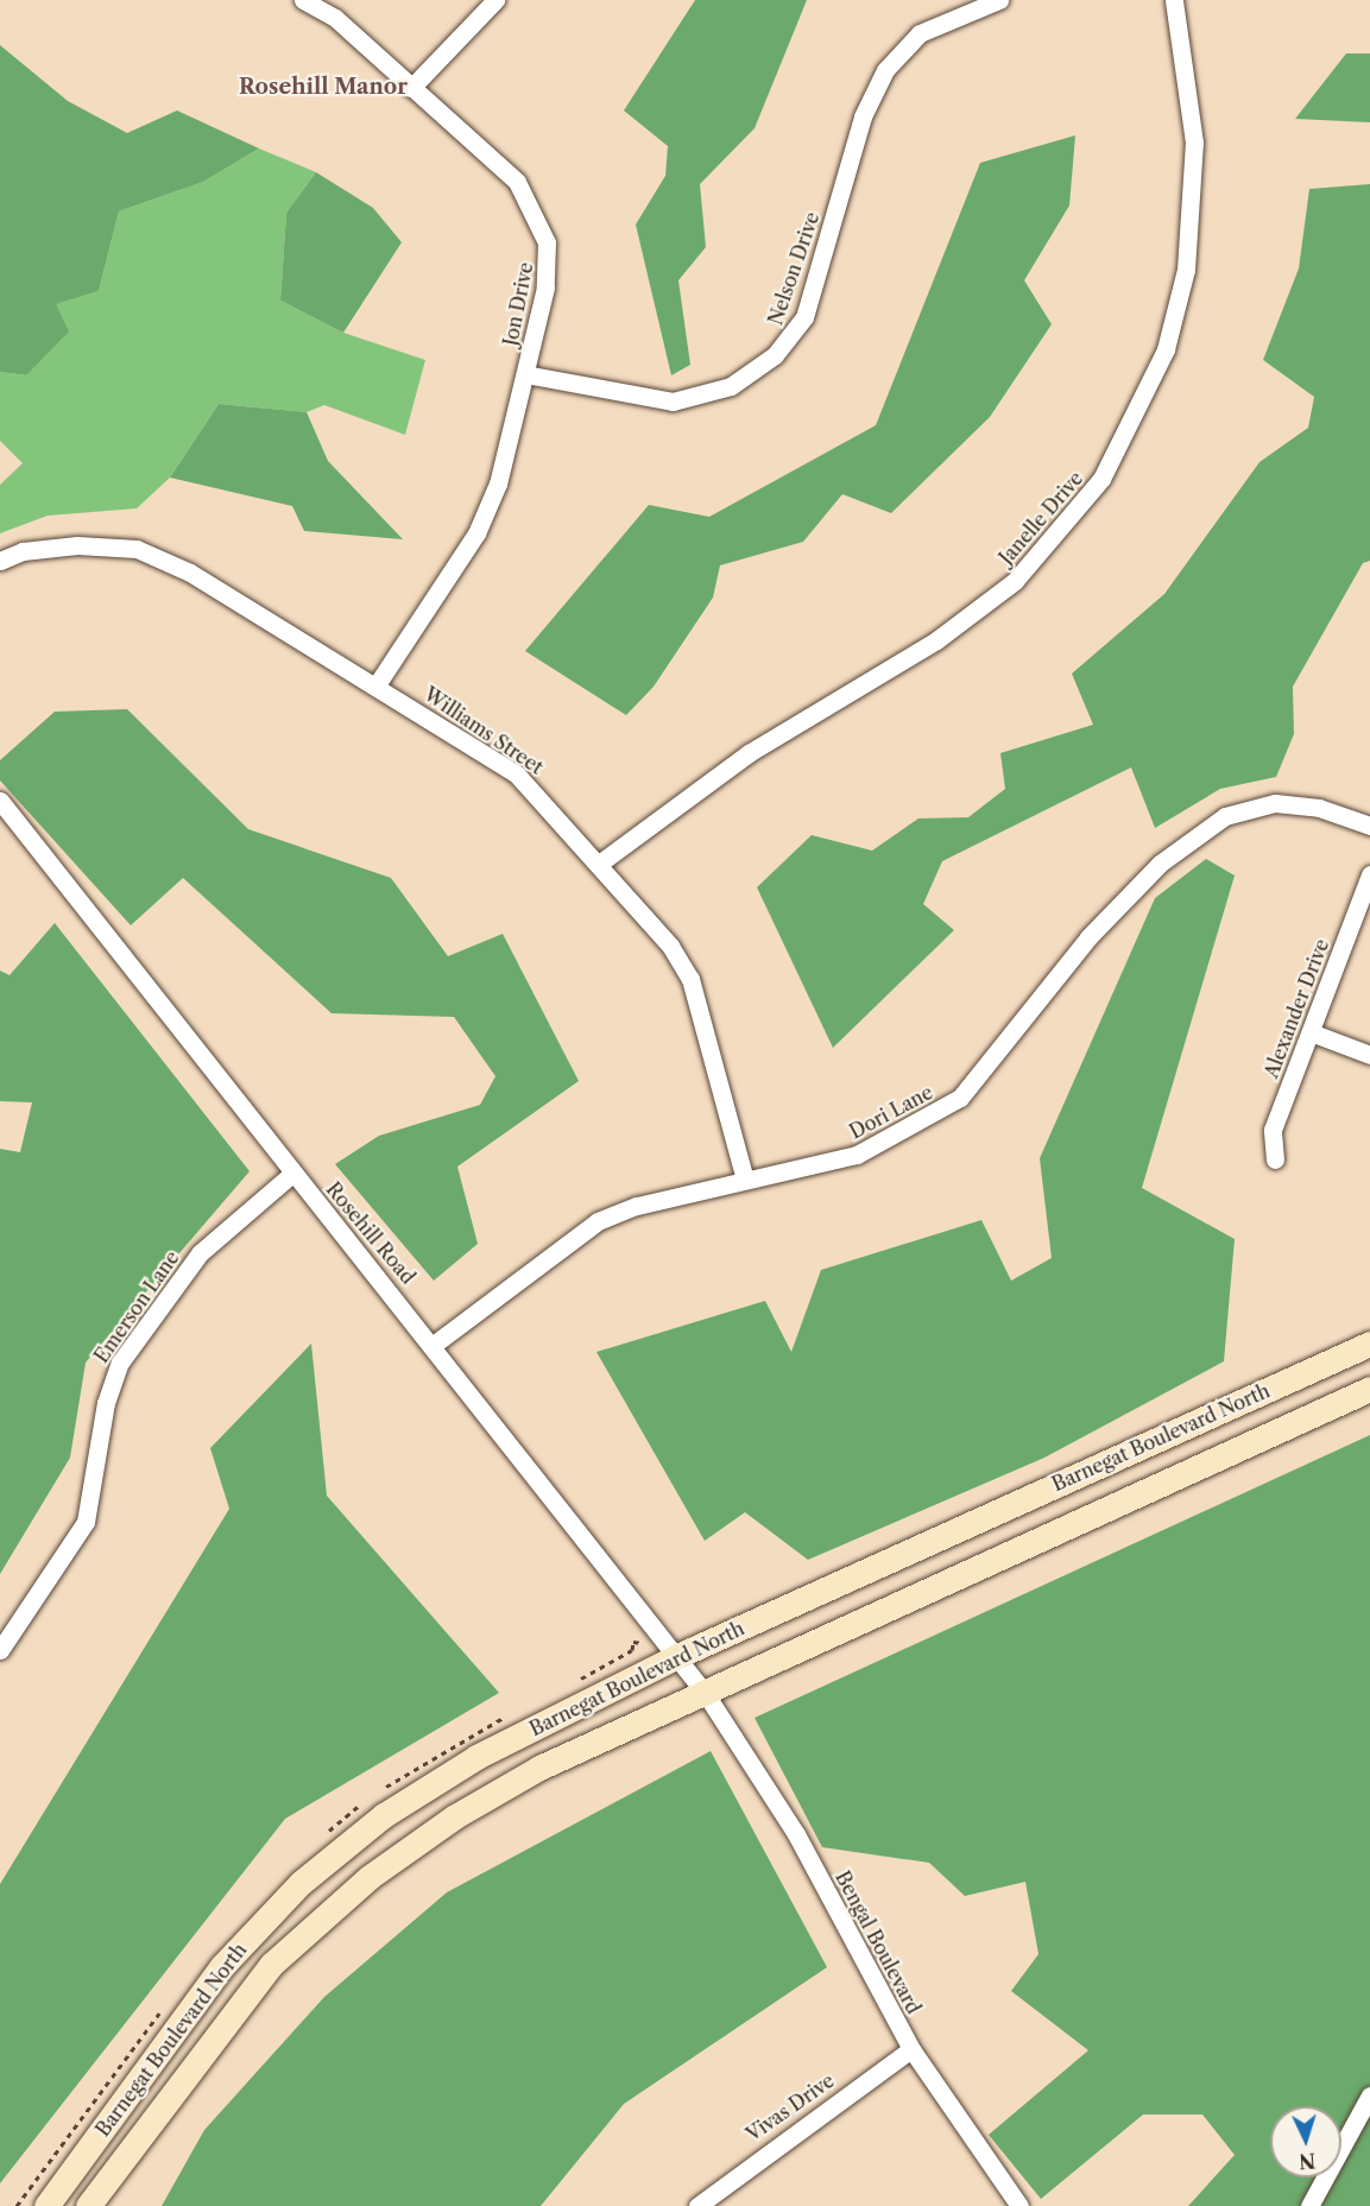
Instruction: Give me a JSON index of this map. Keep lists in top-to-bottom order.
{
  "streets": {
    "street": [
      "Nelson Drive",
      "Jon Drive",
      "Janelle Drive",
      "Williams Street",
      "Alexander Drive",
      "Dori Lane",
      "Rosehill Road",
      "Emerson Lane",
      "Barnegat Boulevard North",
      "Bengal Boulevard",
      "Vivas Drive"
    ]
  },
  "crossings": [
    ["Nelson Drive", "Jon Drive"],
    ["Jon Drive", "Williams Street"],
    ["Janelle Drive", "Williams Street"],
    ["Williams Street", "Dori Lane"],
    ["Dori Lane", "Rosehill Road"],
    ["Rosehill Road", "Emerson Lane"],
    ["Rosehill Road", "Barnegat Boulevard North"],
    ["Rosehill Road", "Bengal Boulevard"],
    ["Barnegat Boulevard North", "Bengal Boulevard"],
    ["Bengal Boulevard", "Vivas Drive"]
  ],
  "districts": ["Rosehill Manor"],
  "north": "bottom"
}
